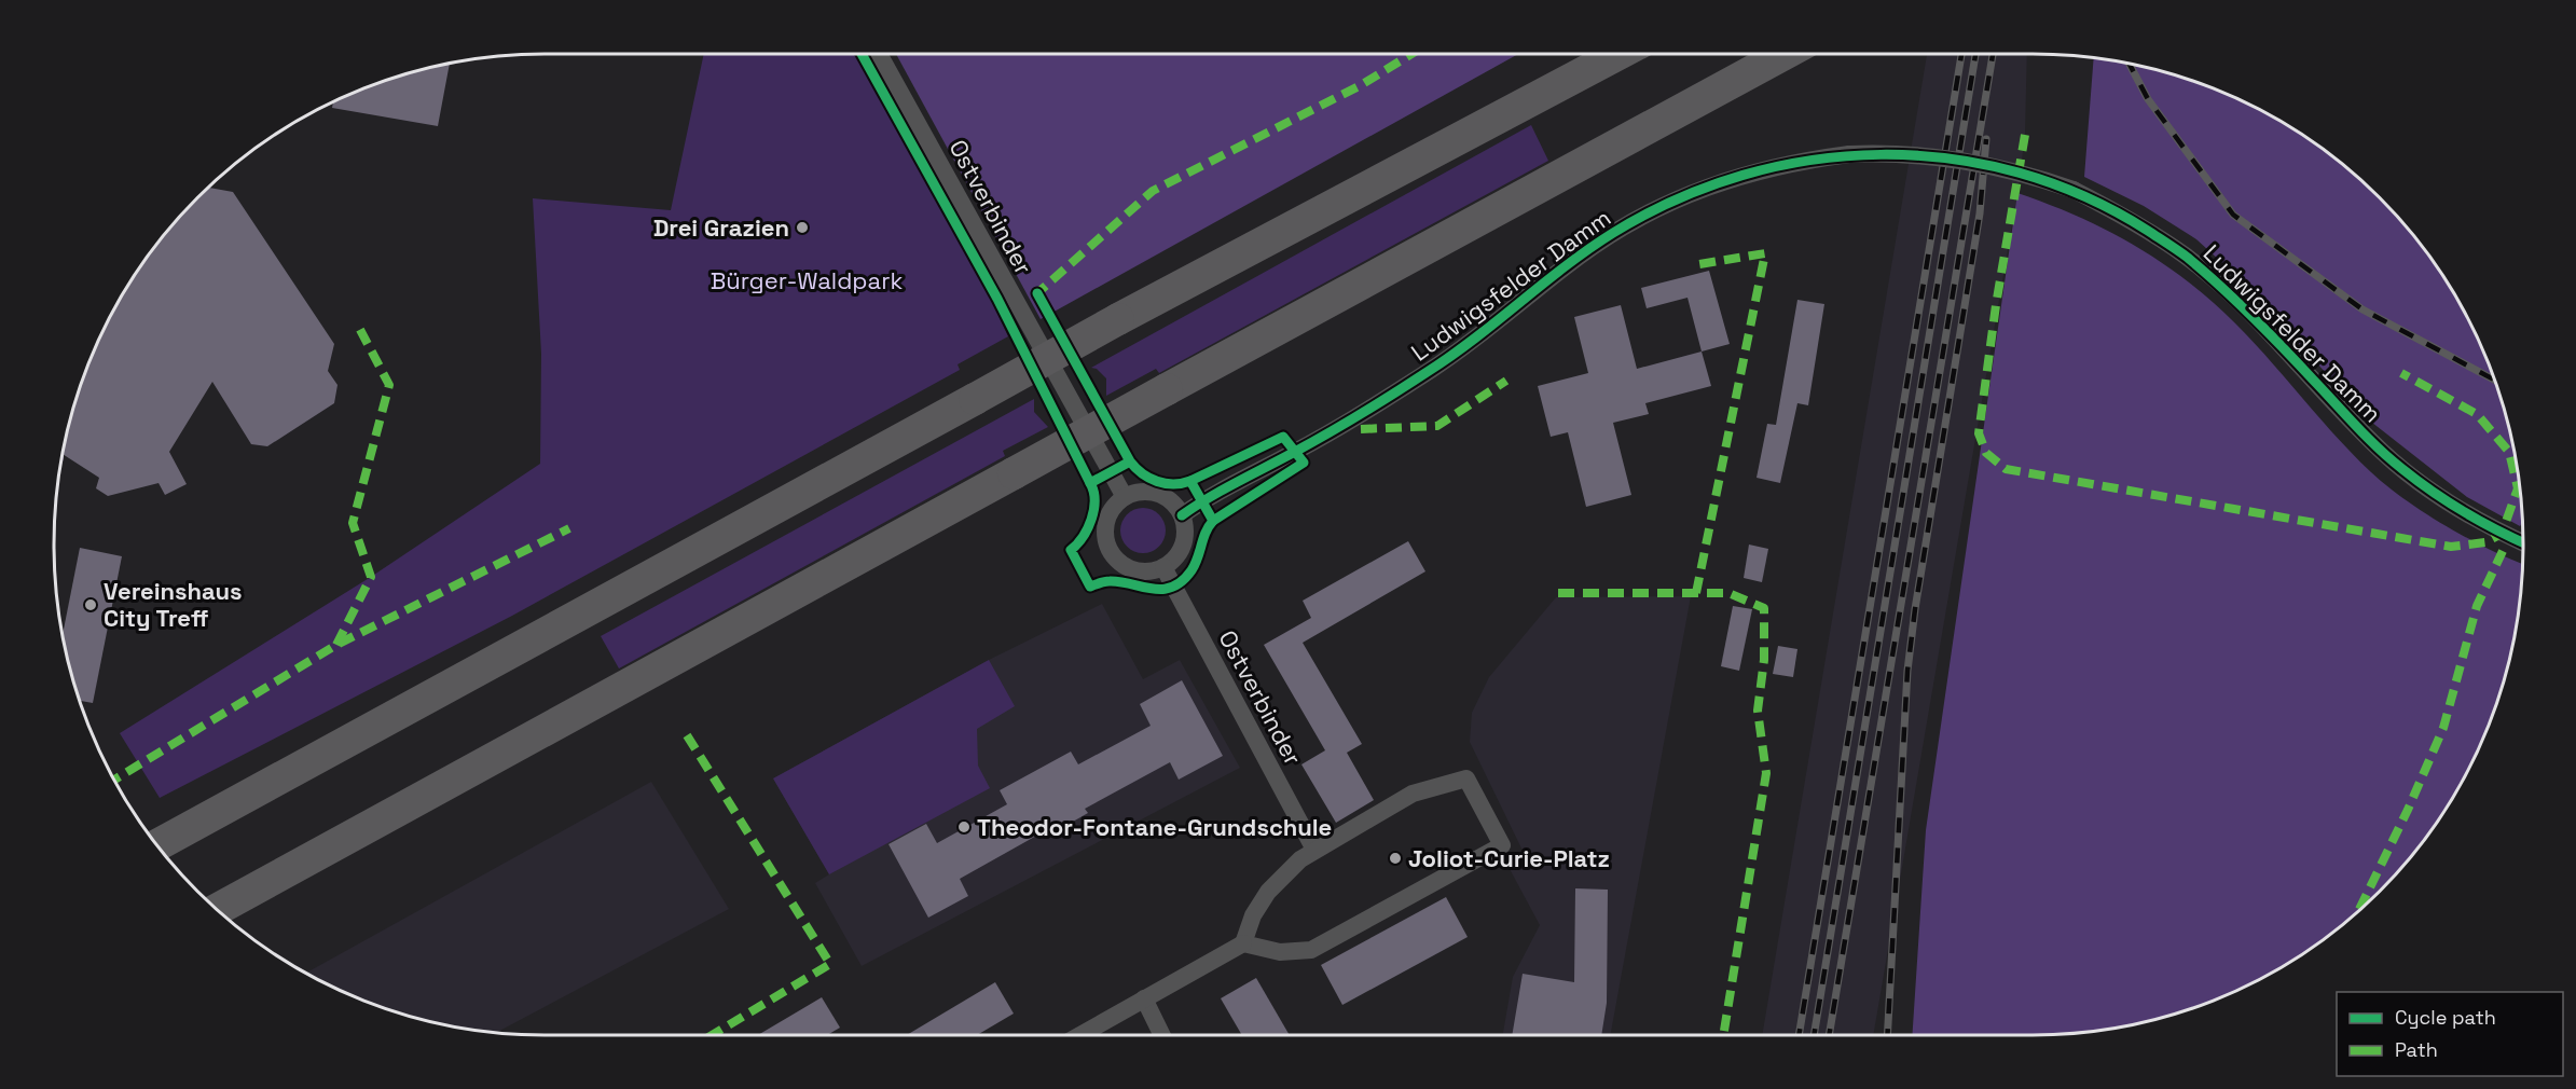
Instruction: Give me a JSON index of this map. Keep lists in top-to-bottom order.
{
  "streets": {
    "street": ["Ostverbinder", "Ludwigsfelder Damm"]
  },
  "crossings": [
    ["Ostverbinder", "Ludwigsfelder Damm"]
  ],
  "parks": ["Bürger-Waldpark"],
  "places": [
    "Drei Grazien",
    "Vereinshaus City Treff",
    "Theodor-Fontane-Grundschule",
    "Joliot-Curie-Platz"
  ],
  "legend": ["Cycle path", "Path"]
}
